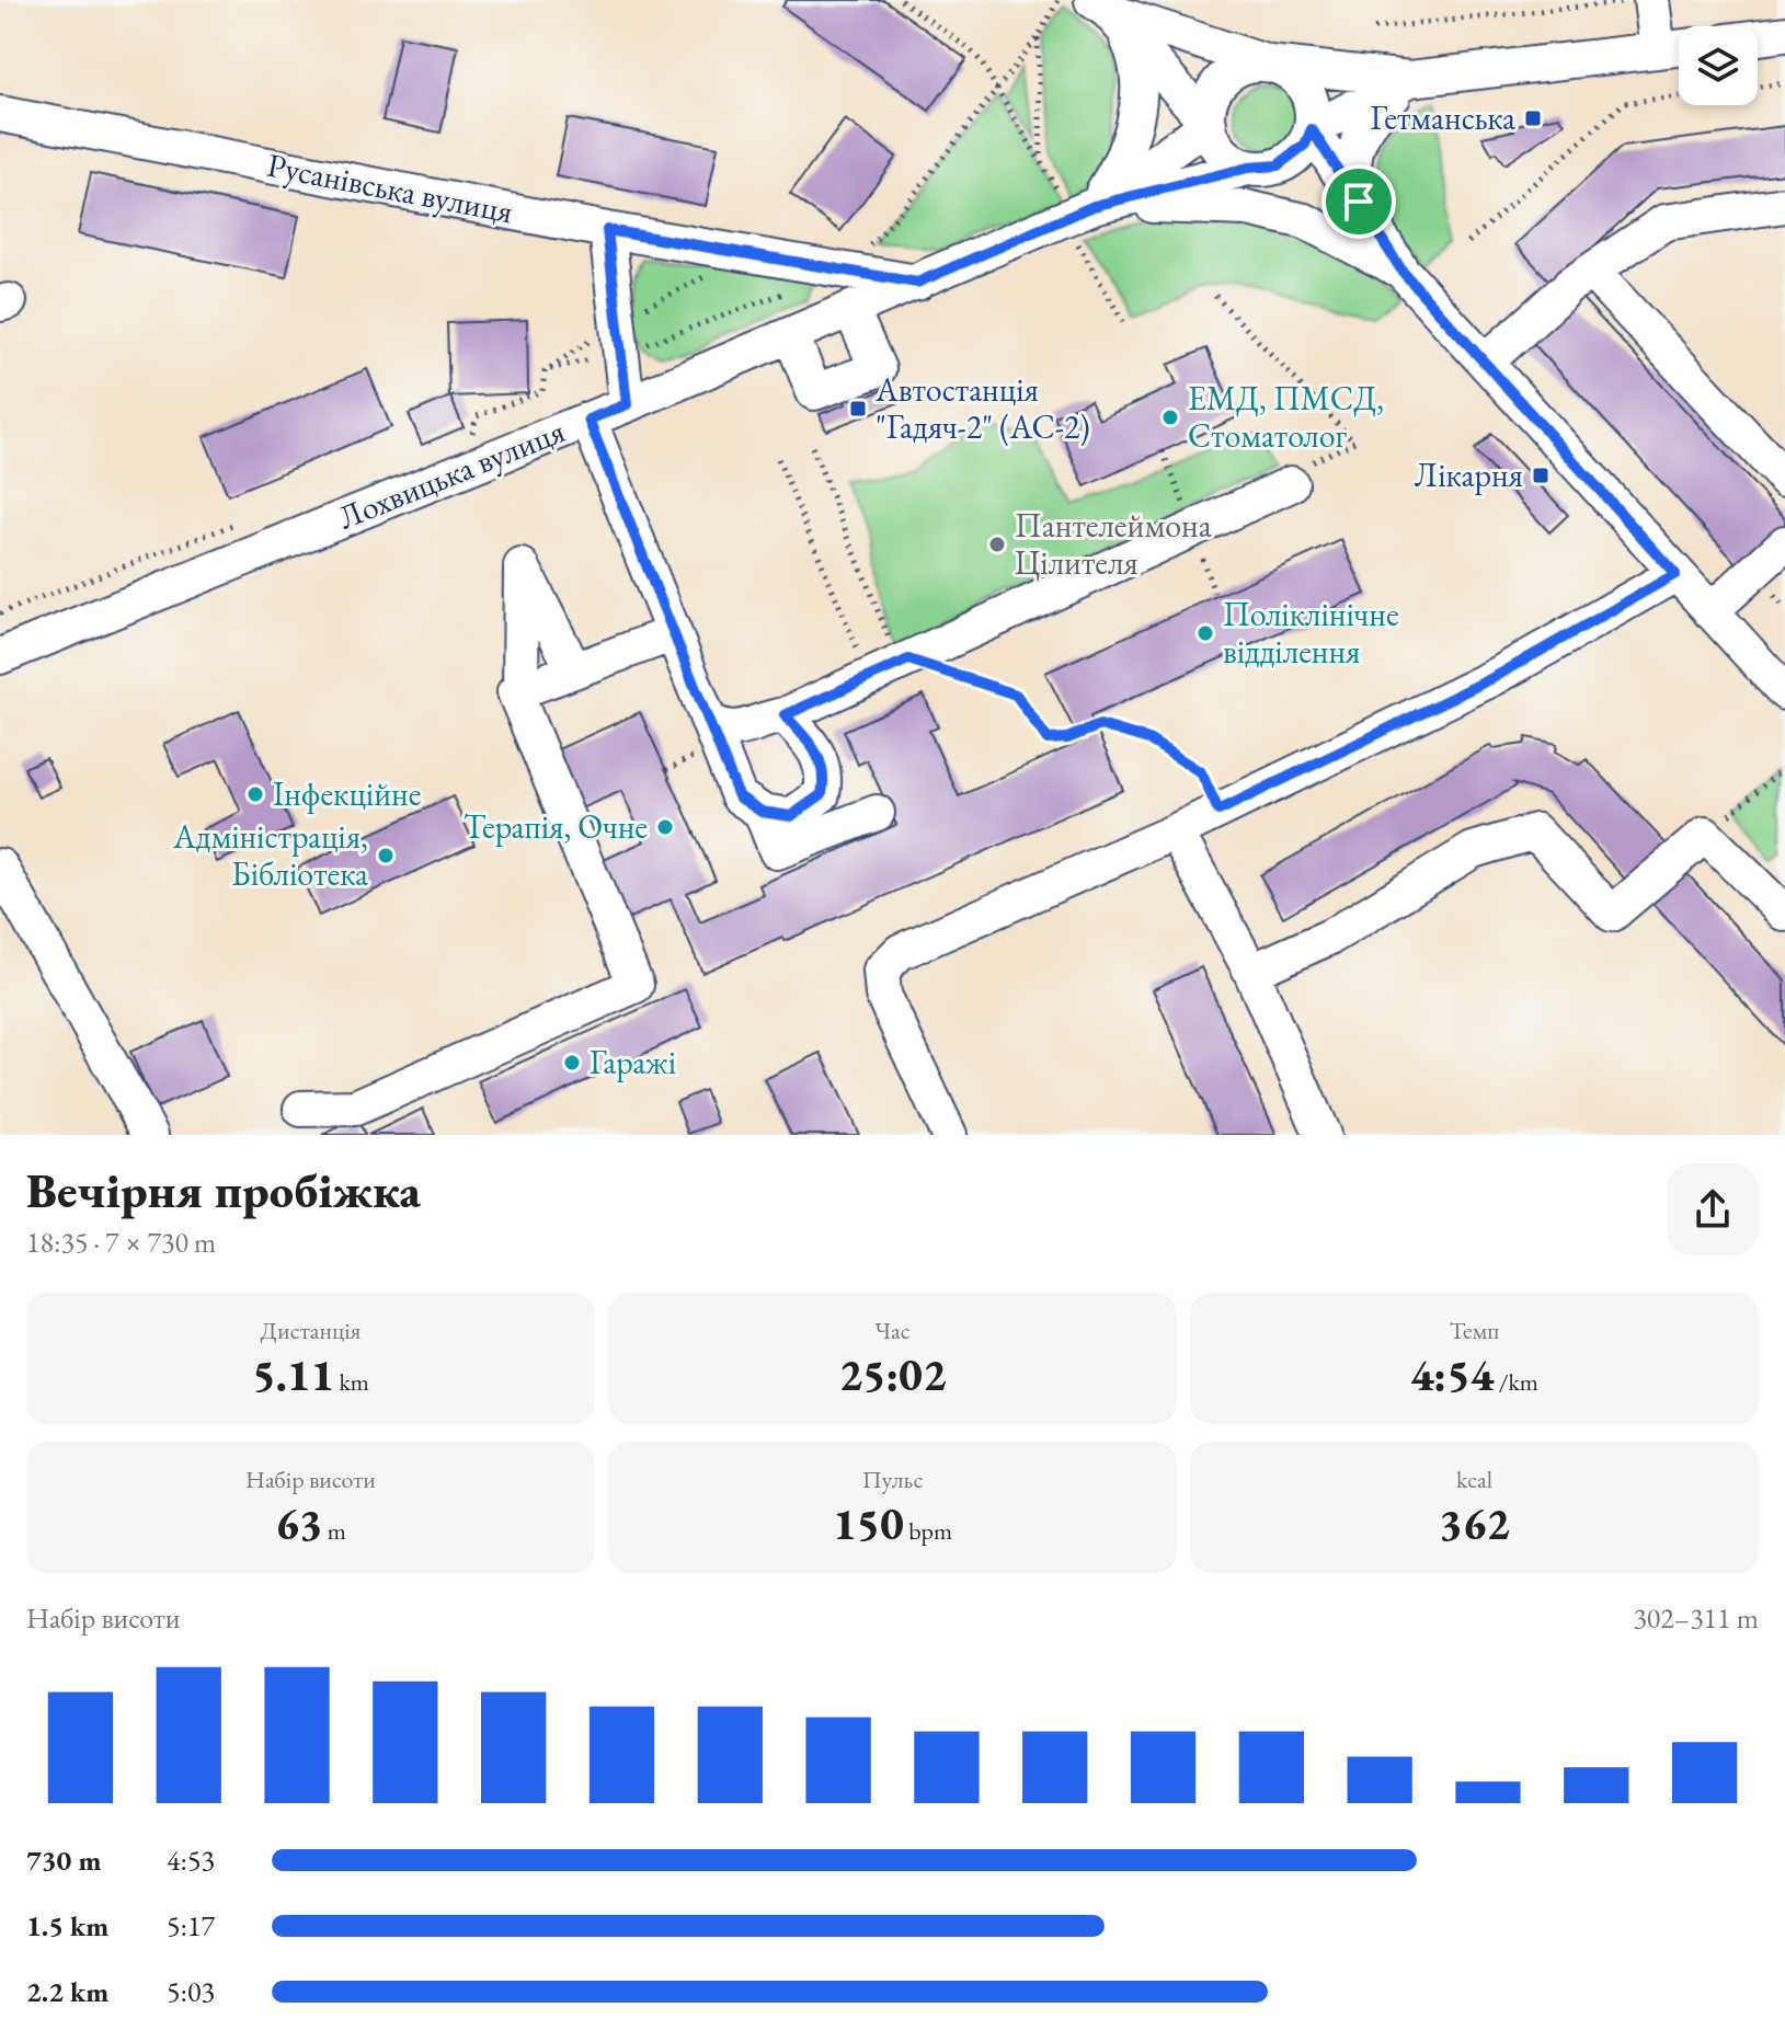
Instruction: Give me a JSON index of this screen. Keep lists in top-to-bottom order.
{
  "streets": {
    "street": ["Русанівська вулиця", "Лохвицька вулиця"]
  },
  "crossings": [
    ["Русанівська вулиця", "Лохвицька вулиця"]
  ],
  "places": {
    "transit": ["Гетманська", "Автостанція \"Гадяч-2\" (АС-2)", "Лікарня"],
    "other": [
      "ЕМД, ПМСД, Стоматолог",
      "Пантелеймона Цілителя",
      "Поліклінічне відділення",
      "Інфекційне",
      "Терапія, Очне",
      "Адміністрація, Бібліотека",
      "Гаражі"
    ]
  },
  "page": {
    "heading": ["Вечірня пробіжка", "18:35 · 7 × 730 m"],
    "stats": [
      ["Дистанція", "5.11 km"],
      ["Час", "25:02"],
      ["Темп", "4:54 /km"],
      ["Набір висоти", "63 m"],
      ["Пульс", "150 bpm"],
      ["kcal", "362"]
    ],
    "chart": ["Набір висоти", "302–311 m"],
    "list": [
      {
        "name": "730 m",
        "note": "4:53"
      },
      {
        "name": "1.5 km",
        "note": "5:17"
      },
      {
        "name": "2.2 km",
        "note": "5:03"
      }
    ]
  }
}
